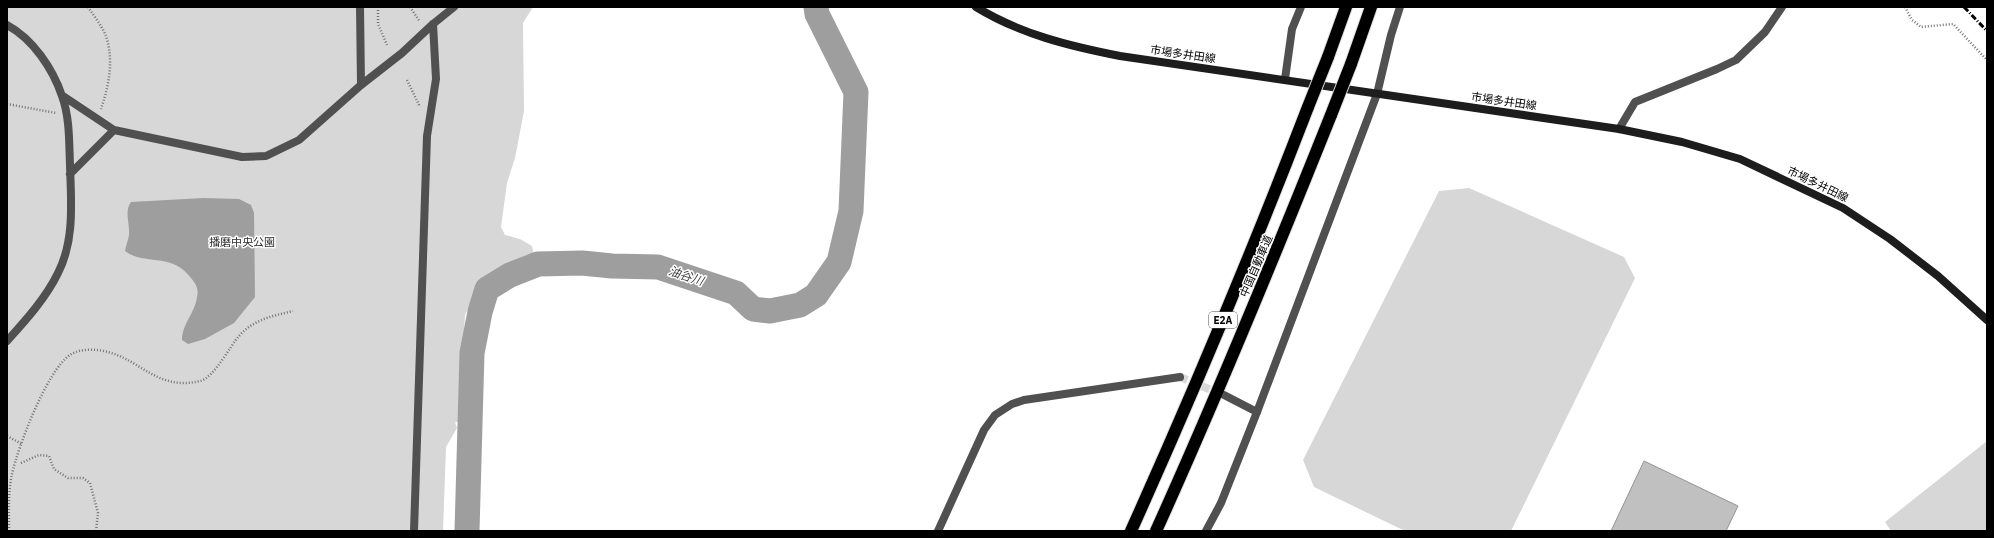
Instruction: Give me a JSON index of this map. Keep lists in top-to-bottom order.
{
  "streets": {
    "highway": ["中国自動車道", "E2A"],
    "main road": ["市場多井田線"]
  },
  "water": ["油谷川"],
  "parks": ["播磨中央公園"]
}
